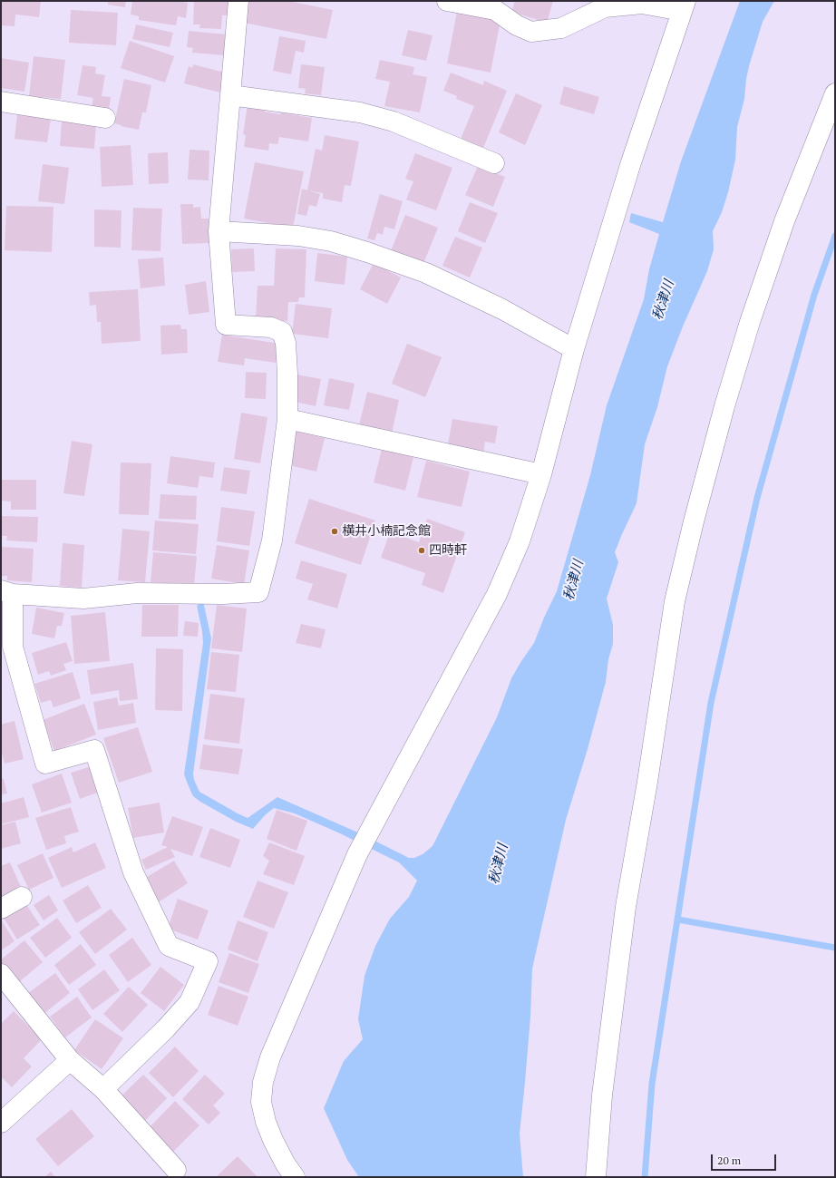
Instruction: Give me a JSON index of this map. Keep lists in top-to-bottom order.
{
  "water": ["秋津川"],
  "places": ["横井小楠記念館", "四時軒"],
  "scale_bar": "20 m"
}
